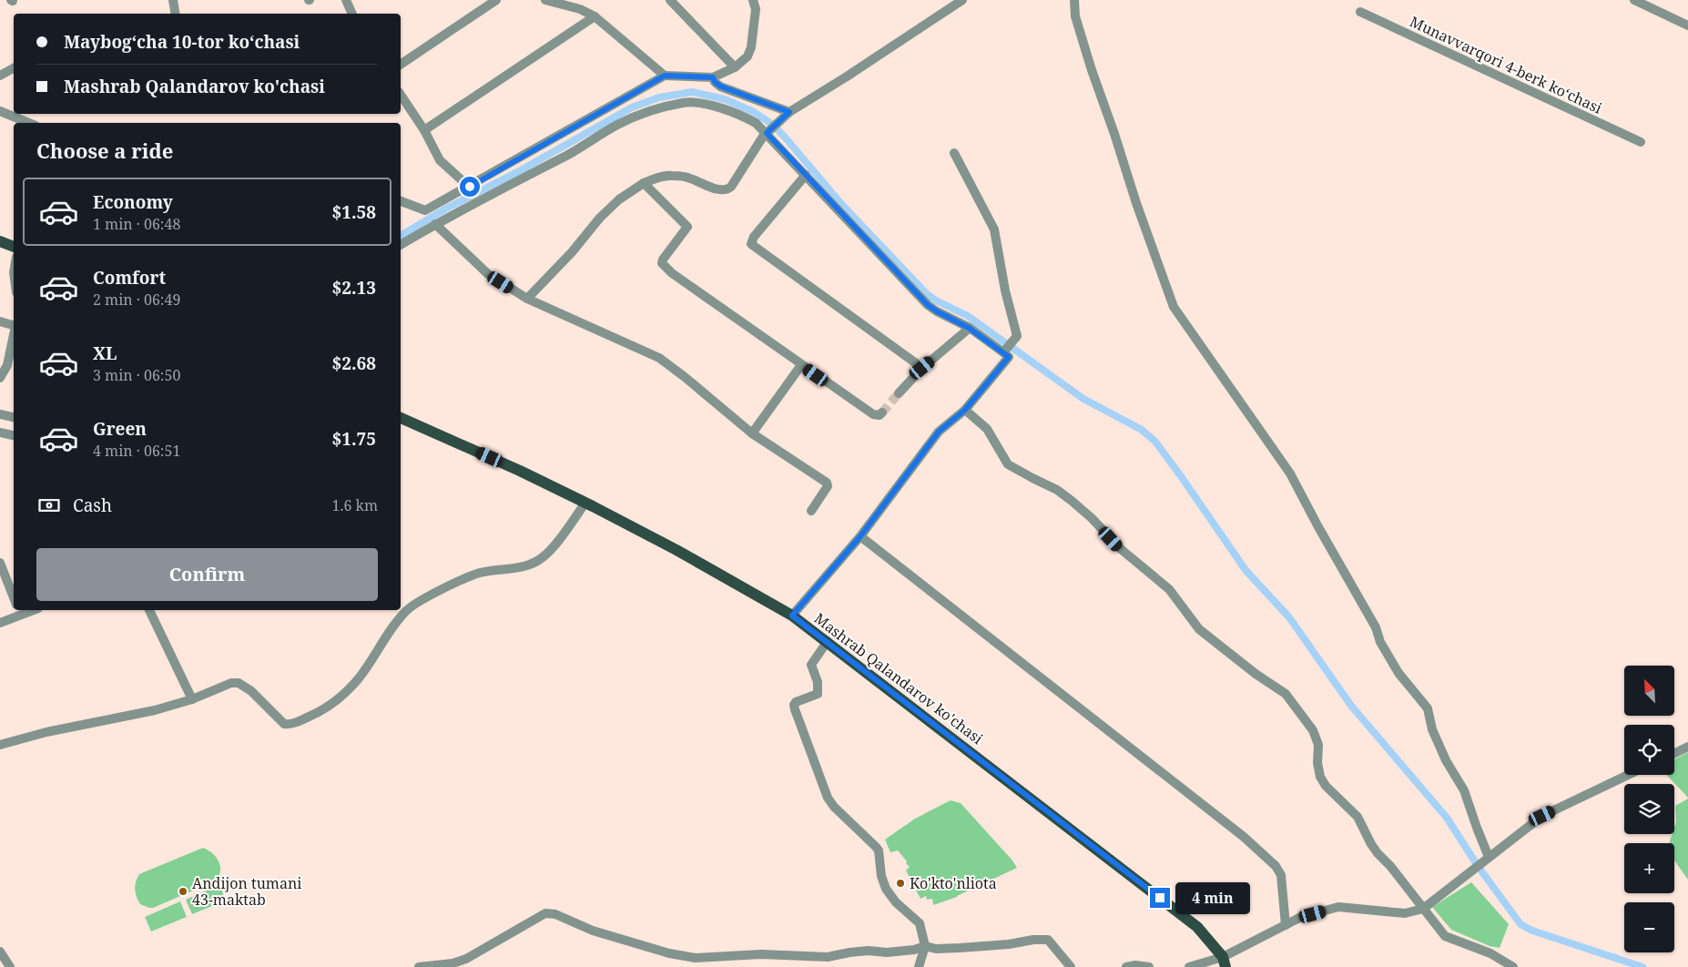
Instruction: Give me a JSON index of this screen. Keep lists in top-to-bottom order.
{
  "streets": {
    "main road": ["Mashrab Qalandarov ko'chasi"],
    "street": ["Munavvarqori 4-berk koʻchasi"]
  },
  "places": ["Ko'kto'nliota", "Andijon tumani 43-maktab"],
  "north": "top left",
  "page": {
    "banner": ["Maybogʻcha 10-tor koʻchasi", "Mashrab Qalandarov ko'chasi"],
    "heading": "Choose a ride",
    "list": [
      {
        "name": "Economy",
        "note": "1 min · 06:48",
        "value": "$1.58"
      },
      {
        "name": "Comfort",
        "note": "2 min · 06:49",
        "value": "$2.13"
      },
      {
        "name": "XL",
        "note": "3 min · 06:50",
        "value": "$2.68"
      },
      {
        "name": "Green",
        "note": "4 min · 06:51",
        "value": "$1.75"
      }
    ],
    "pay": ["Cash", "1.6 km"],
    "buttons": "Confirm",
    "map_buttons": ["+", "−"],
    "bubble": "4 min"
  }
}
